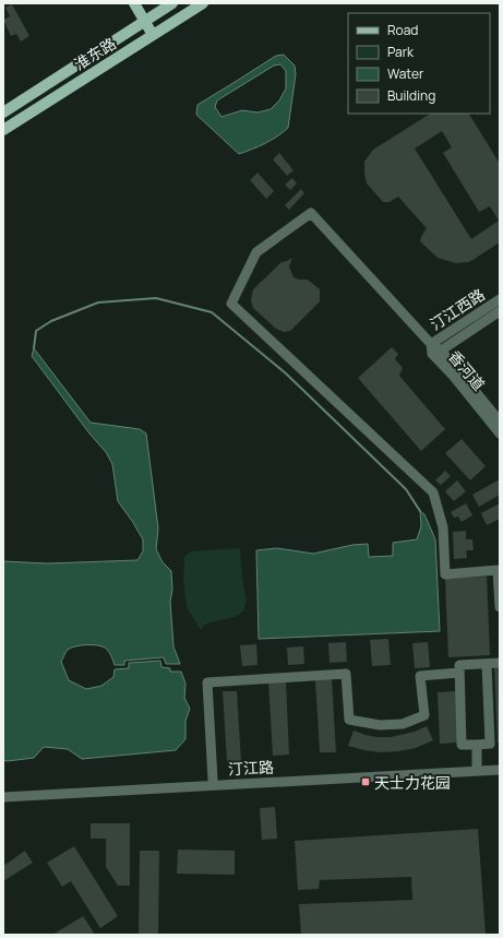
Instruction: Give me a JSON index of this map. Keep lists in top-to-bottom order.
{
  "streets": {
    "main road": ["淮东路"],
    "street": ["汀江西路", "香河道", "汀江路"]
  },
  "crossings": [
    ["汀江西路", "香河道"]
  ],
  "places": {
    "transit": ["天士力花园"]
  },
  "legend": [
    "Road",
    "Park",
    "Water",
    "Building"
  ]
}
